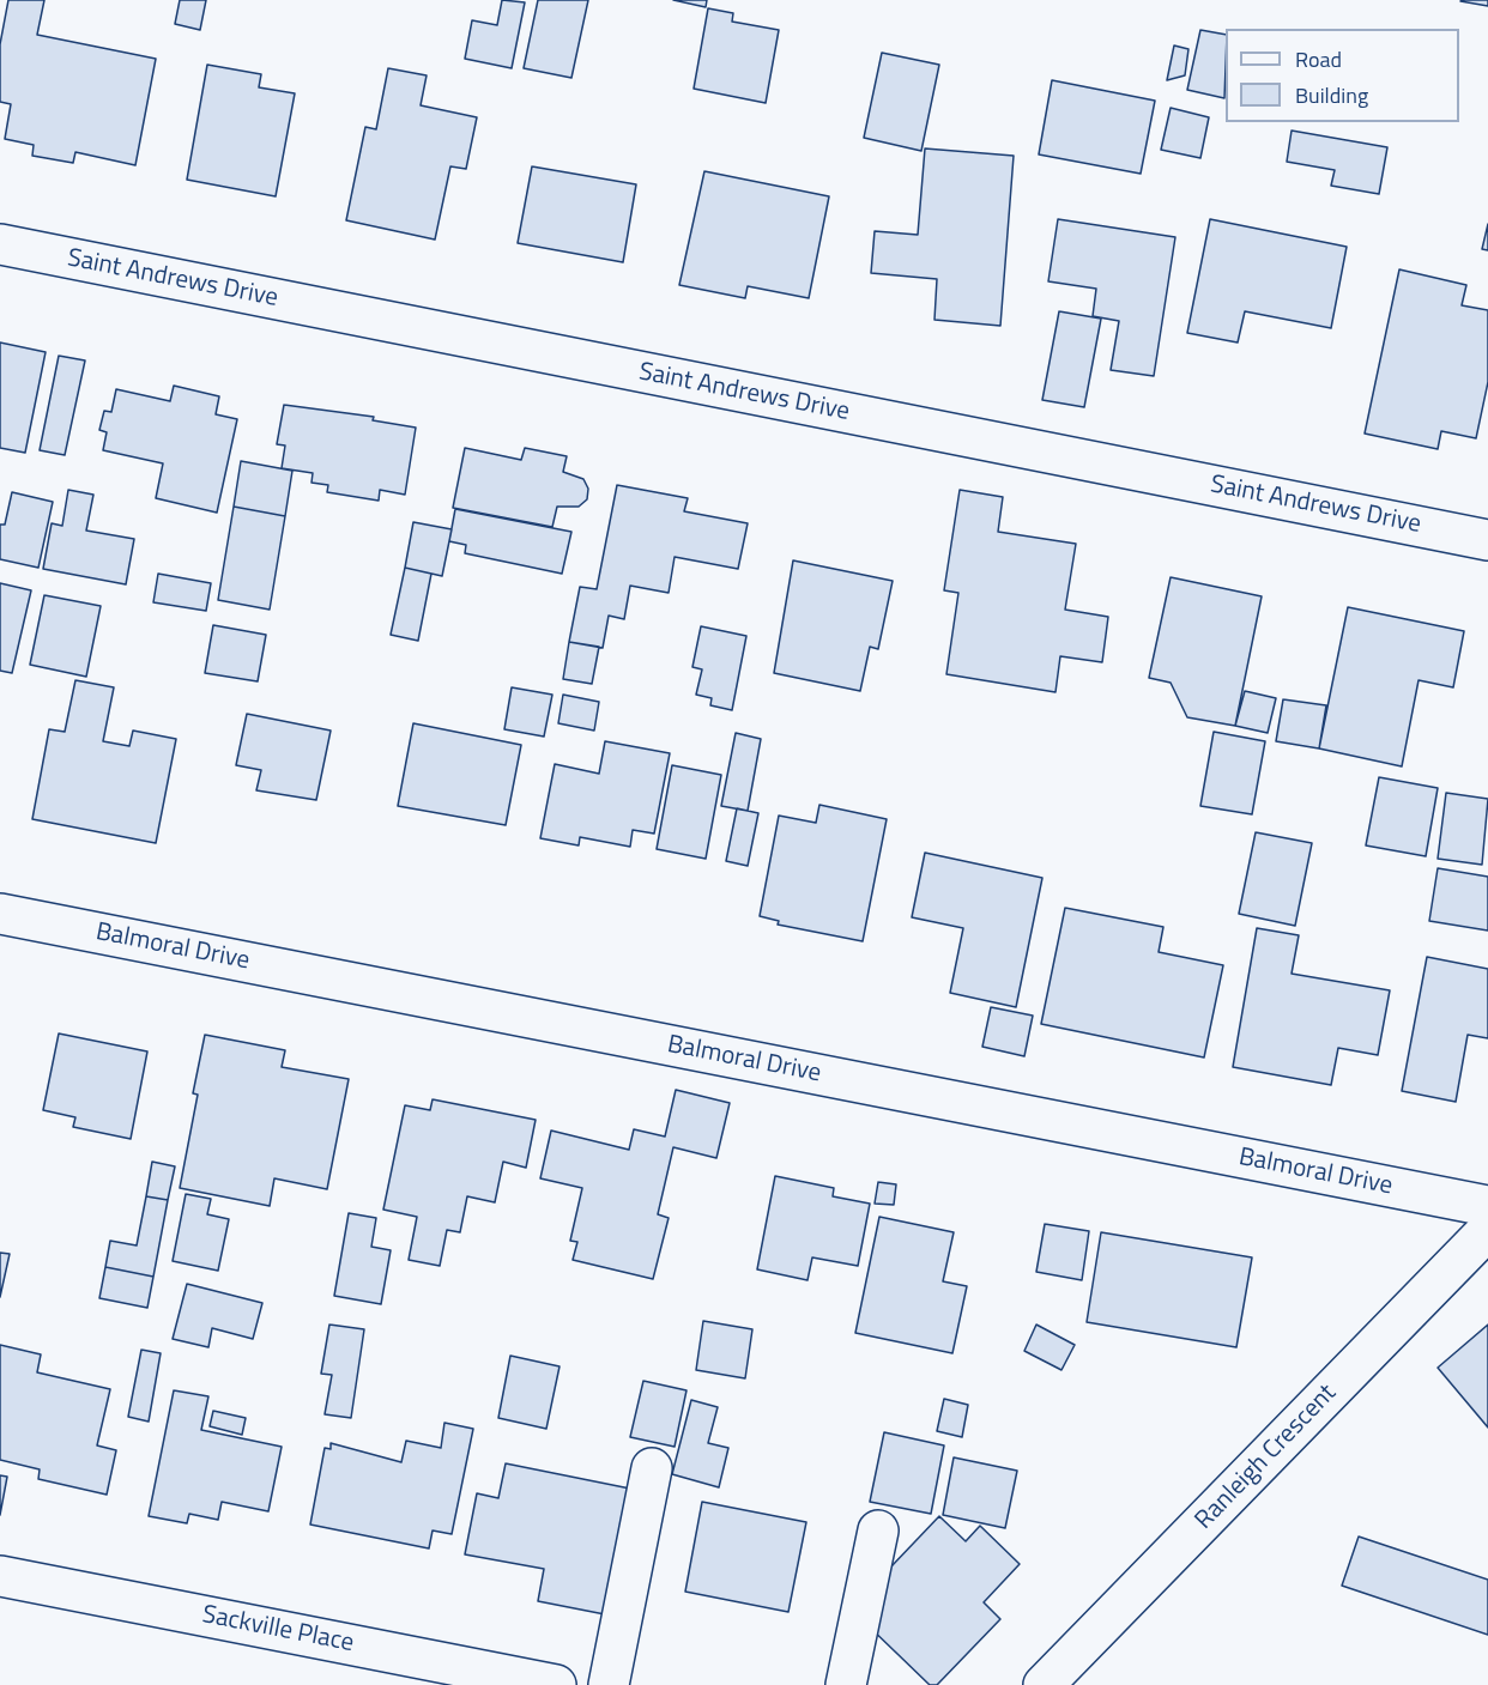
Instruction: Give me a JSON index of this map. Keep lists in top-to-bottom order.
{
  "streets": {
    "street": [
      "Saint Andrews Drive",
      "Balmoral Drive",
      "Ranleigh Crescent",
      "Sackville Place"
    ]
  },
  "legend": ["Road", "Building"]
}
